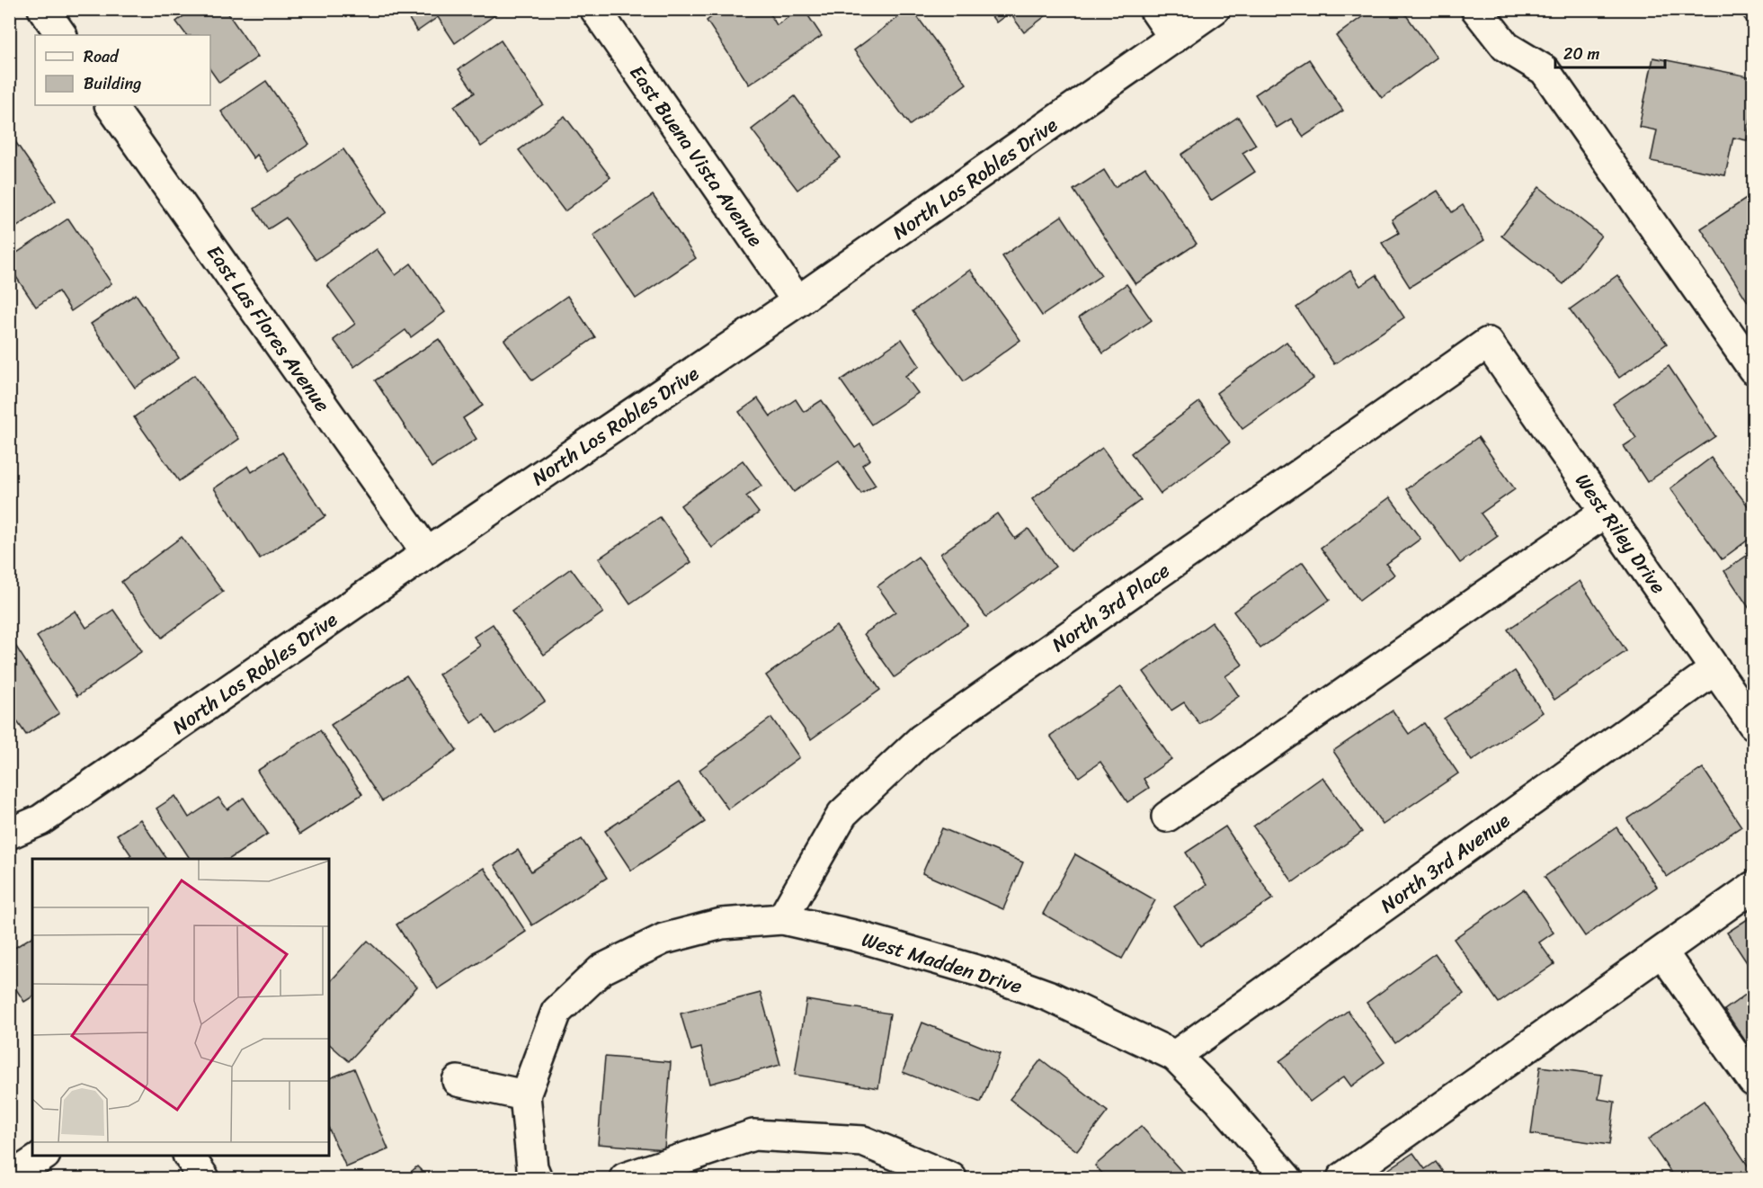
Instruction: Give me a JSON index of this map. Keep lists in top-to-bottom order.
{
  "streets": {
    "street": [
      "East Buena Vista Avenue",
      "North Los Robles Drive",
      "East Las Flores Avenue",
      "West Riley Drive",
      "North 3rd Place",
      "North 3rd Avenue",
      "West Madden Drive"
    ]
  },
  "crossings": [
    ["East Buena Vista Avenue", "North Los Robles Drive"],
    ["North Los Robles Drive", "East Las Flores Avenue"],
    ["West Riley Drive", "North 3rd Place"],
    ["West Riley Drive", "North 3rd Avenue"],
    ["North 3rd Place", "West Madden Drive"],
    ["North 3rd Avenue", "West Madden Drive"]
  ],
  "legend": ["Road", "Building"],
  "scale_bar": "20 m"
}
